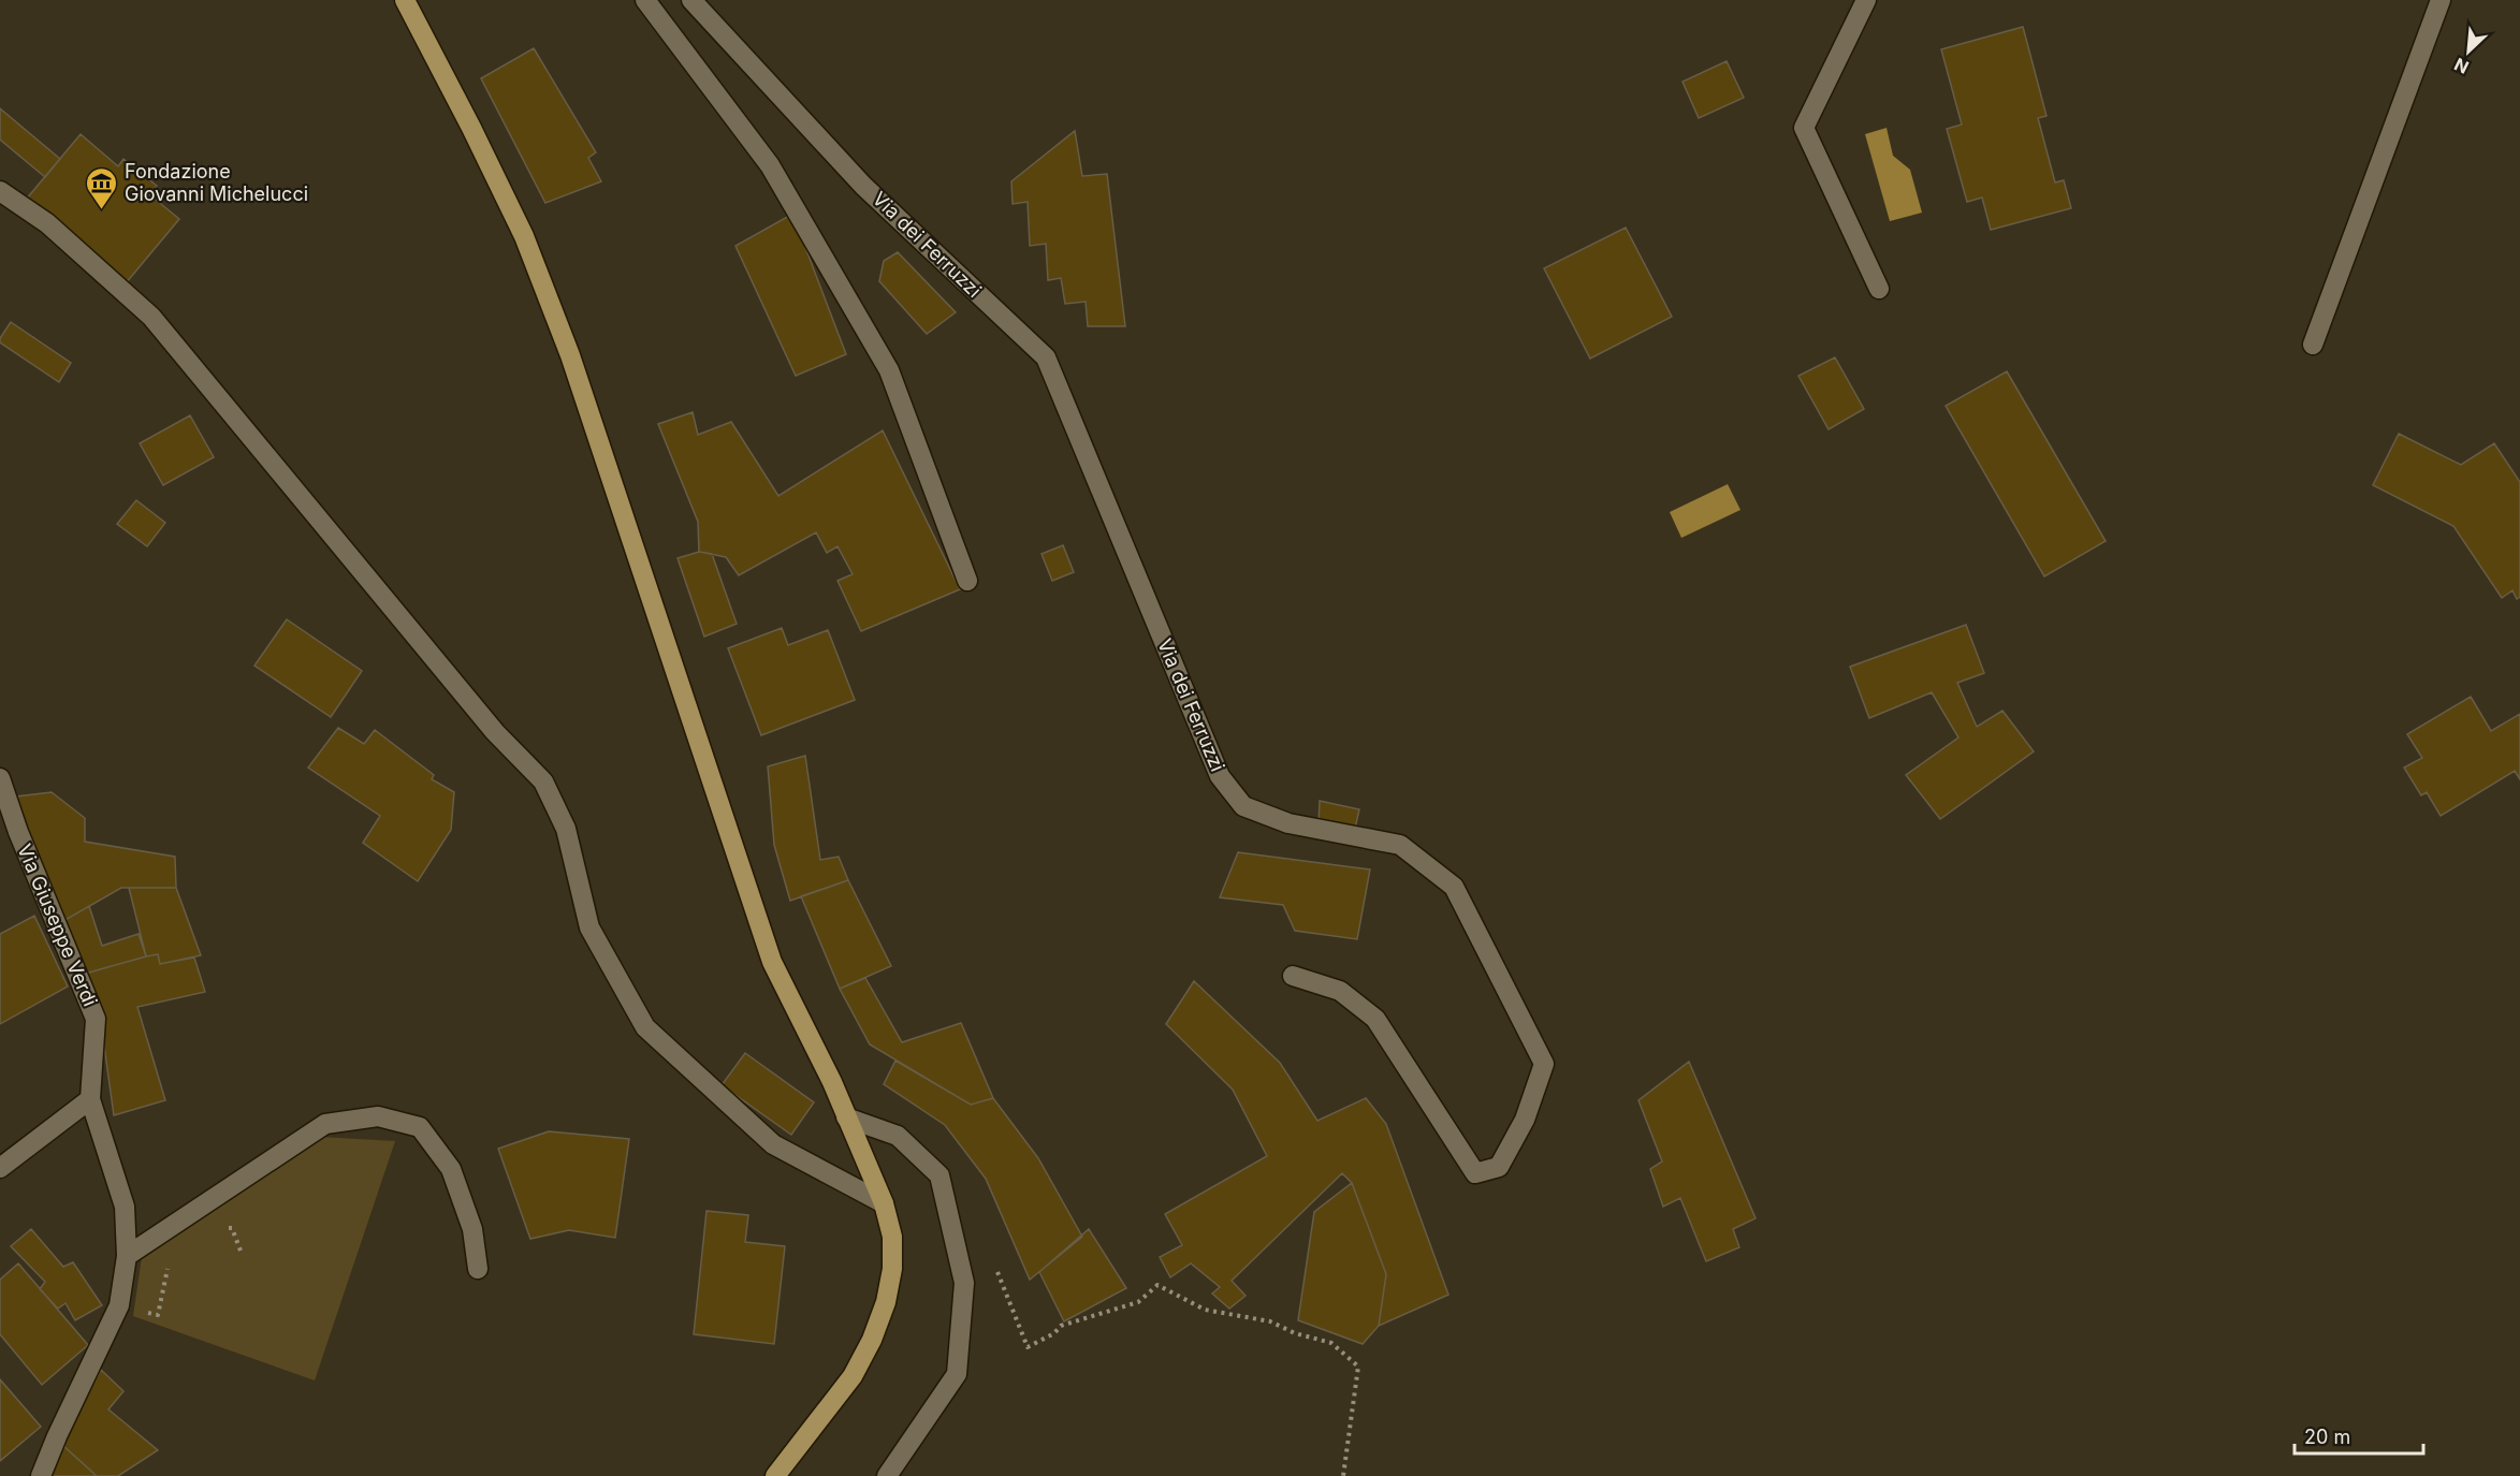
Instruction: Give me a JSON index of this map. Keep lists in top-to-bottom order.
{
  "streets": {
    "street": ["Via dei Ferruzzi", "Via Giuseppe Verdi"]
  },
  "places": {
    "museum": ["Fondazione Giovanni Michelucci"]
  },
  "scale_bar": "20 m",
  "north": "bottom left"
}
